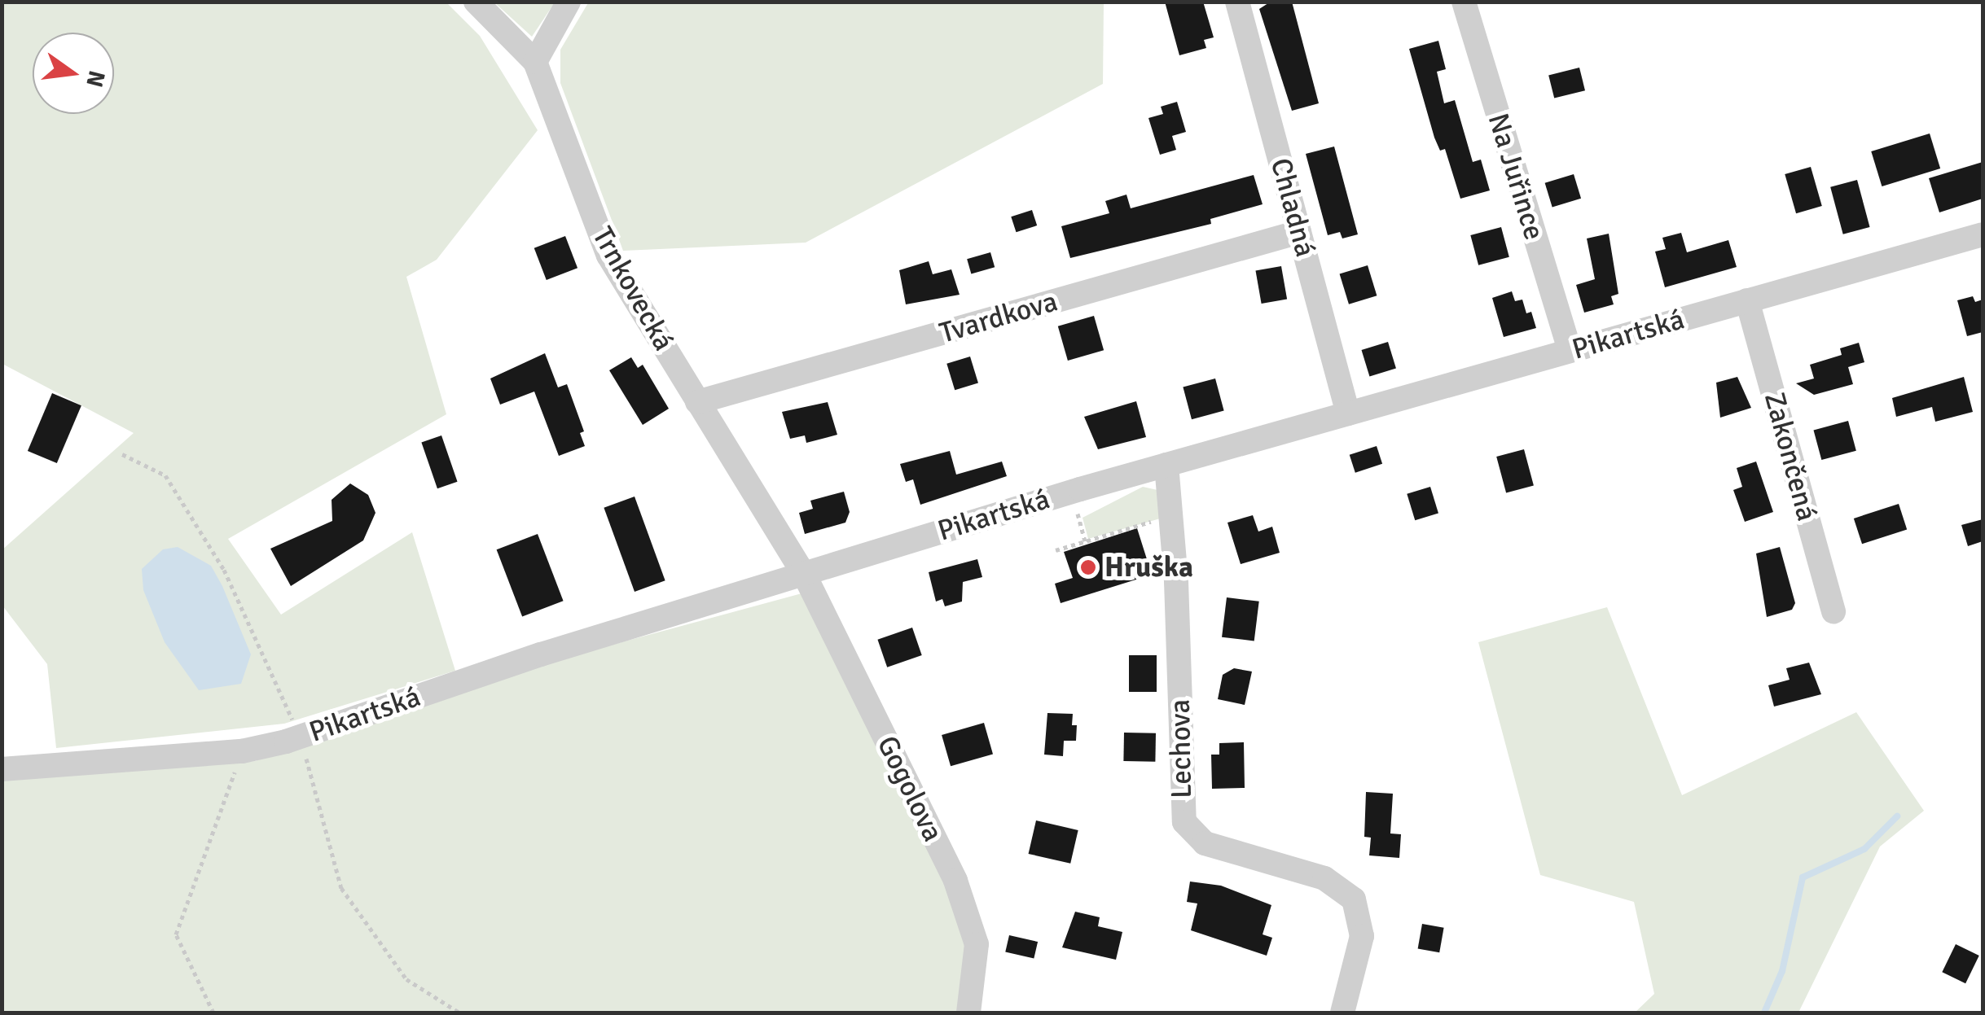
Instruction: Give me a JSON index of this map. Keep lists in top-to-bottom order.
{
  "streets": {
    "street": [
      "Na Juřince",
      "Chladná",
      "Trnkovecká",
      "Tvardkova",
      "Pikartská",
      "Zakončená",
      "Lechova",
      "Gogolova"
    ]
  },
  "crossings": [
    ["Na Juřince", "Pikartská"],
    ["Chladná", "Tvardkova"],
    ["Chladná", "Pikartská"],
    ["Trnkovecká", "Tvardkova"],
    ["Trnkovecká", "Pikartská"],
    ["Trnkovecká", "Gogolova"],
    ["Pikartská", "Zakončená"],
    ["Pikartská", "Lechova"],
    ["Pikartská", "Gogolova"]
  ],
  "places": ["Hruška"],
  "north": "right"
}
